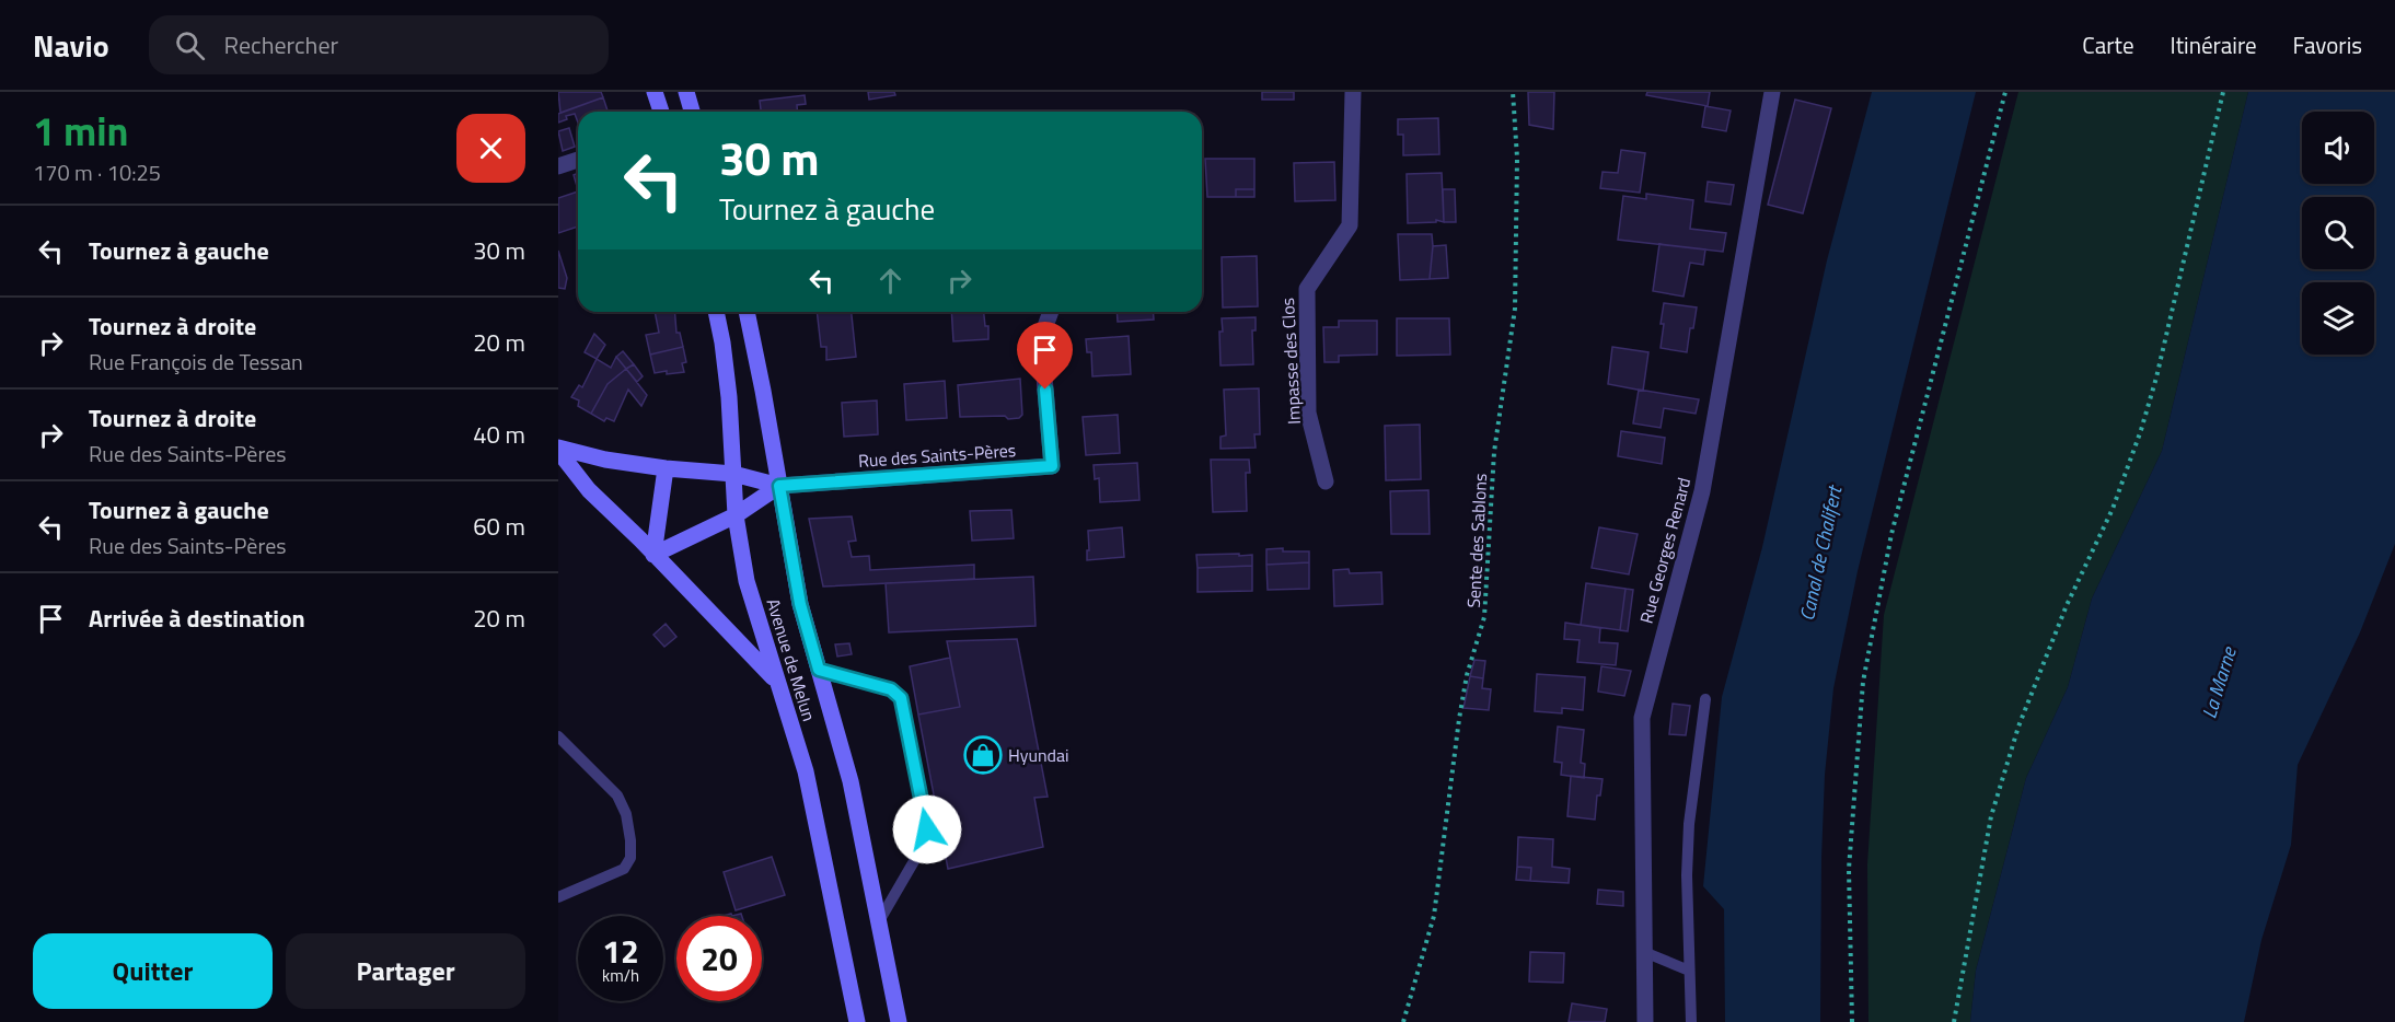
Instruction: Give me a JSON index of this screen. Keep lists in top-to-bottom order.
{
  "streets": {
    "main road": ["Avenue de Melun"],
    "street": ["Impasse des Clos", "Rue des Saints-Pères", "Rue Georges Renard"],
    "path": ["Sente des Sablons"]
  },
  "water": ["Canal de Chalifert", "La Marne"],
  "places": {
    "shop": ["Hyundai"]
  },
  "page": {
    "header": "Navio",
    "search": "Rechercher",
    "nav": ["Carte", "Itinéraire", "Favoris"],
    "heading": ["1 min", "170 m · 10:25"],
    "turn": ["30 m", "Tournez à gauche"],
    "list": [
      {
        "name": "Tournez à gauche",
        "value": "30 m"
      },
      {
        "name": "Tournez à droite",
        "note": "Rue François de Tessan",
        "value": "20 m"
      },
      {
        "name": "Tournez à droite",
        "note": "Rue des Saints-Pères",
        "value": "40 m"
      },
      {
        "name": "Tournez à gauche",
        "note": "Rue des Saints-Pères",
        "value": "60 m"
      },
      {
        "name": "Arrivée à destination",
        "value": "20 m"
      }
    ],
    "speed": "12 km/h",
    "limit": "20",
    "buttons": ["Quitter", "Partager"]
  }
}
